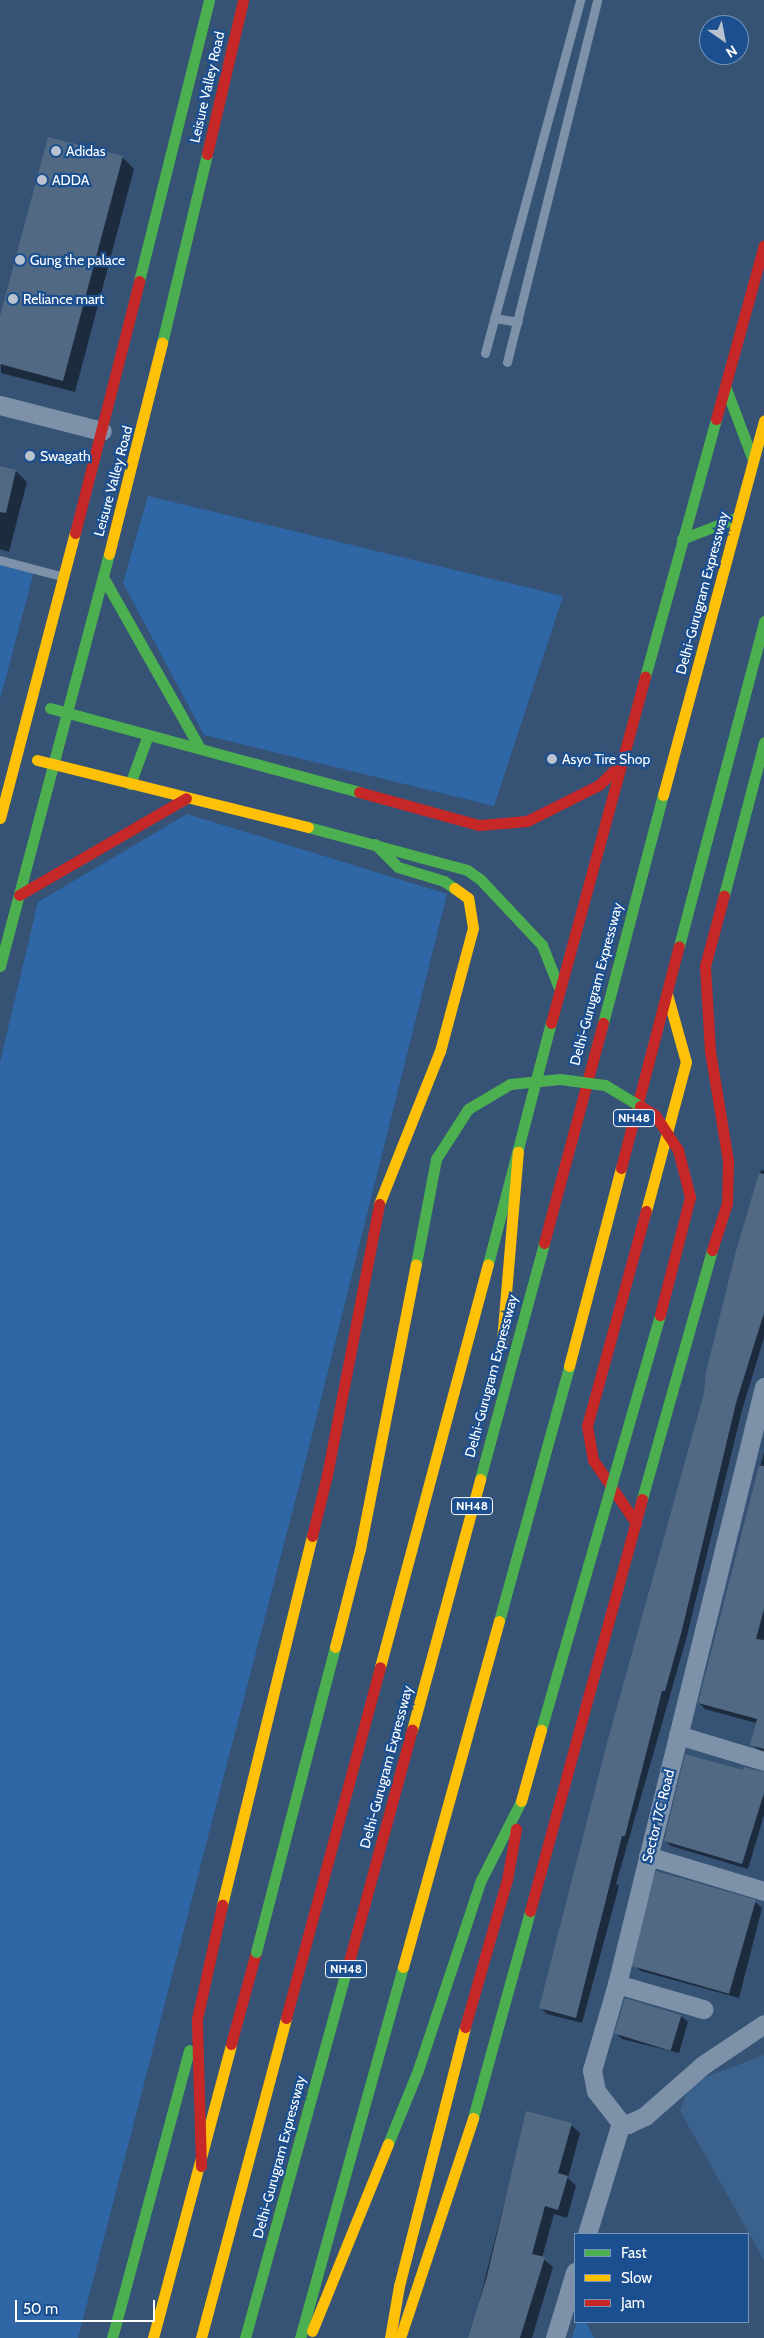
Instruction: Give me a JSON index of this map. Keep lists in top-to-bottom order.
{
  "streets": {
    "main road": ["Leisure Valley Road", "Delhi-Gurugram Expressway", "NH48"],
    "street": ["Sector 17C Road"]
  },
  "places": [
    "Adidas",
    "ADDA",
    "Gung the palace",
    "Reliance mart",
    "Swagath",
    "Asyo Tire Shop"
  ],
  "legend": ["Fast", "Slow", "Jam"],
  "scale_bar": "50 m",
  "north": "bottom right"
}
